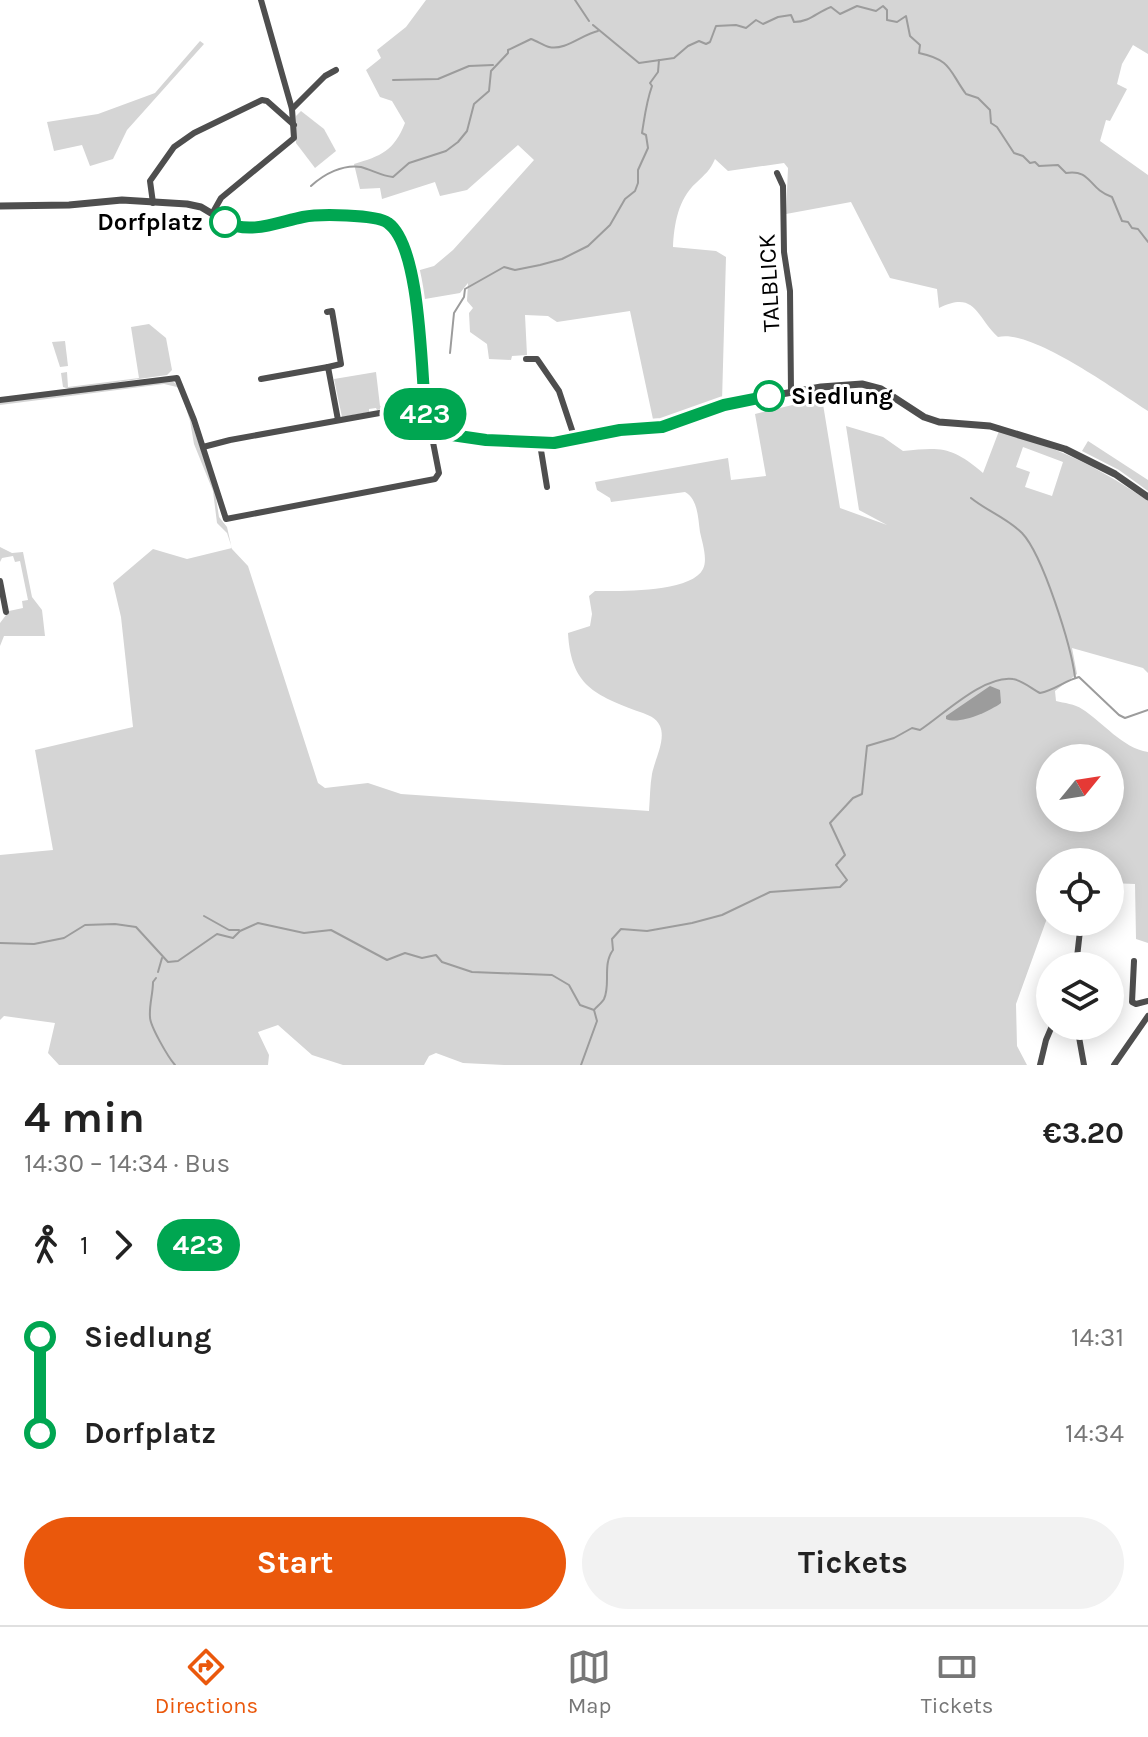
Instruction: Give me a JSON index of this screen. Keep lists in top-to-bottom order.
{
  "streets": {
    "street": ["TALBLICK"]
  },
  "places": ["Dorfplatz", "Siedlung"],
  "lines": ["bus line 423"],
  "north": "top right",
  "page": {
    "on_map": "423",
    "heading": ["4 min", "14:30 – 14:34 · Bus", "€3.20"],
    "legs": ["1", "423"],
    "list": [
      {
        "name": "Siedlung",
        "value": "14:31"
      },
      {
        "name": "Dorfplatz",
        "value": "14:34"
      }
    ],
    "buttons": ["Start", "Tickets"],
    "tabs": ["Directions", "Map", "Tickets"]
  }
}
